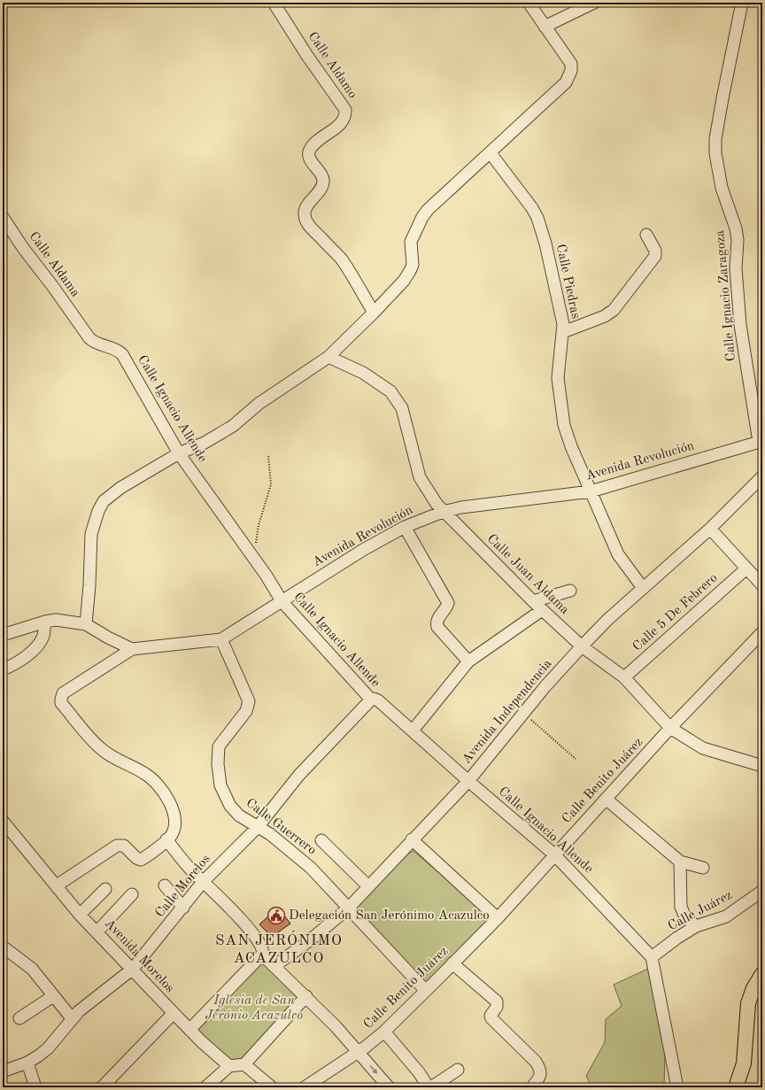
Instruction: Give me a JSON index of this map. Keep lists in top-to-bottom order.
{
  "streets": {
    "street": [
      "Calle Aldamo",
      "Calle Aldama",
      "Calle Piedras",
      "Calle Ignacio Zaragoza",
      "Calle Ignacio Allende",
      "Avenida Revolución",
      "Calle Juan Aldama",
      "Calle 5 De Febrero",
      "Avenida Independencia",
      "Calle Benito Juárez",
      "Calle Guerrero",
      "Calle Morelos",
      "Calle Juárez",
      "Avenida Morelos"
    ]
  },
  "crossings": [
    ["Calle Aldama", "Calle Ignacio Allende"],
    ["Calle Piedras", "Avenida Revolución"],
    ["Calle Piedras", "Avenida Independencia"],
    ["Calle Ignacio Zaragoza", "Avenida Revolución"],
    ["Calle Ignacio Allende", "Avenida Revolución"],
    ["Calle Ignacio Allende", "Avenida Independencia"],
    ["Calle Ignacio Allende", "Calle Benito Juárez"],
    ["Calle Ignacio Allende", "Calle Morelos"],
    ["Calle Ignacio Allende", "Calle Juárez"],
    ["Avenida Revolución", "Calle Juan Aldama"],
    ["Avenida Revolución", "Calle Guerrero"],
    ["Calle Juan Aldama", "Calle 5 De Febrero"],
    ["Calle Juan Aldama", "Avenida Independencia"],
    ["Calle Juan Aldama", "Calle Benito Juárez"],
    ["Avenida Independencia", "Calle Guerrero"],
    ["Calle Benito Juárez", "Calle Guerrero"],
    ["Calle Guerrero", "Calle Morelos"],
    ["Calle Morelos", "Avenida Morelos"]
  ],
  "districts": ["SAN JERÓNIMO ACAZULCO"],
  "parks": ["Iglesia de San Jerónio Acazulco"],
  "places": {
    "public building": ["Delegación San Jerónimo Acazulco"]
  }
}
